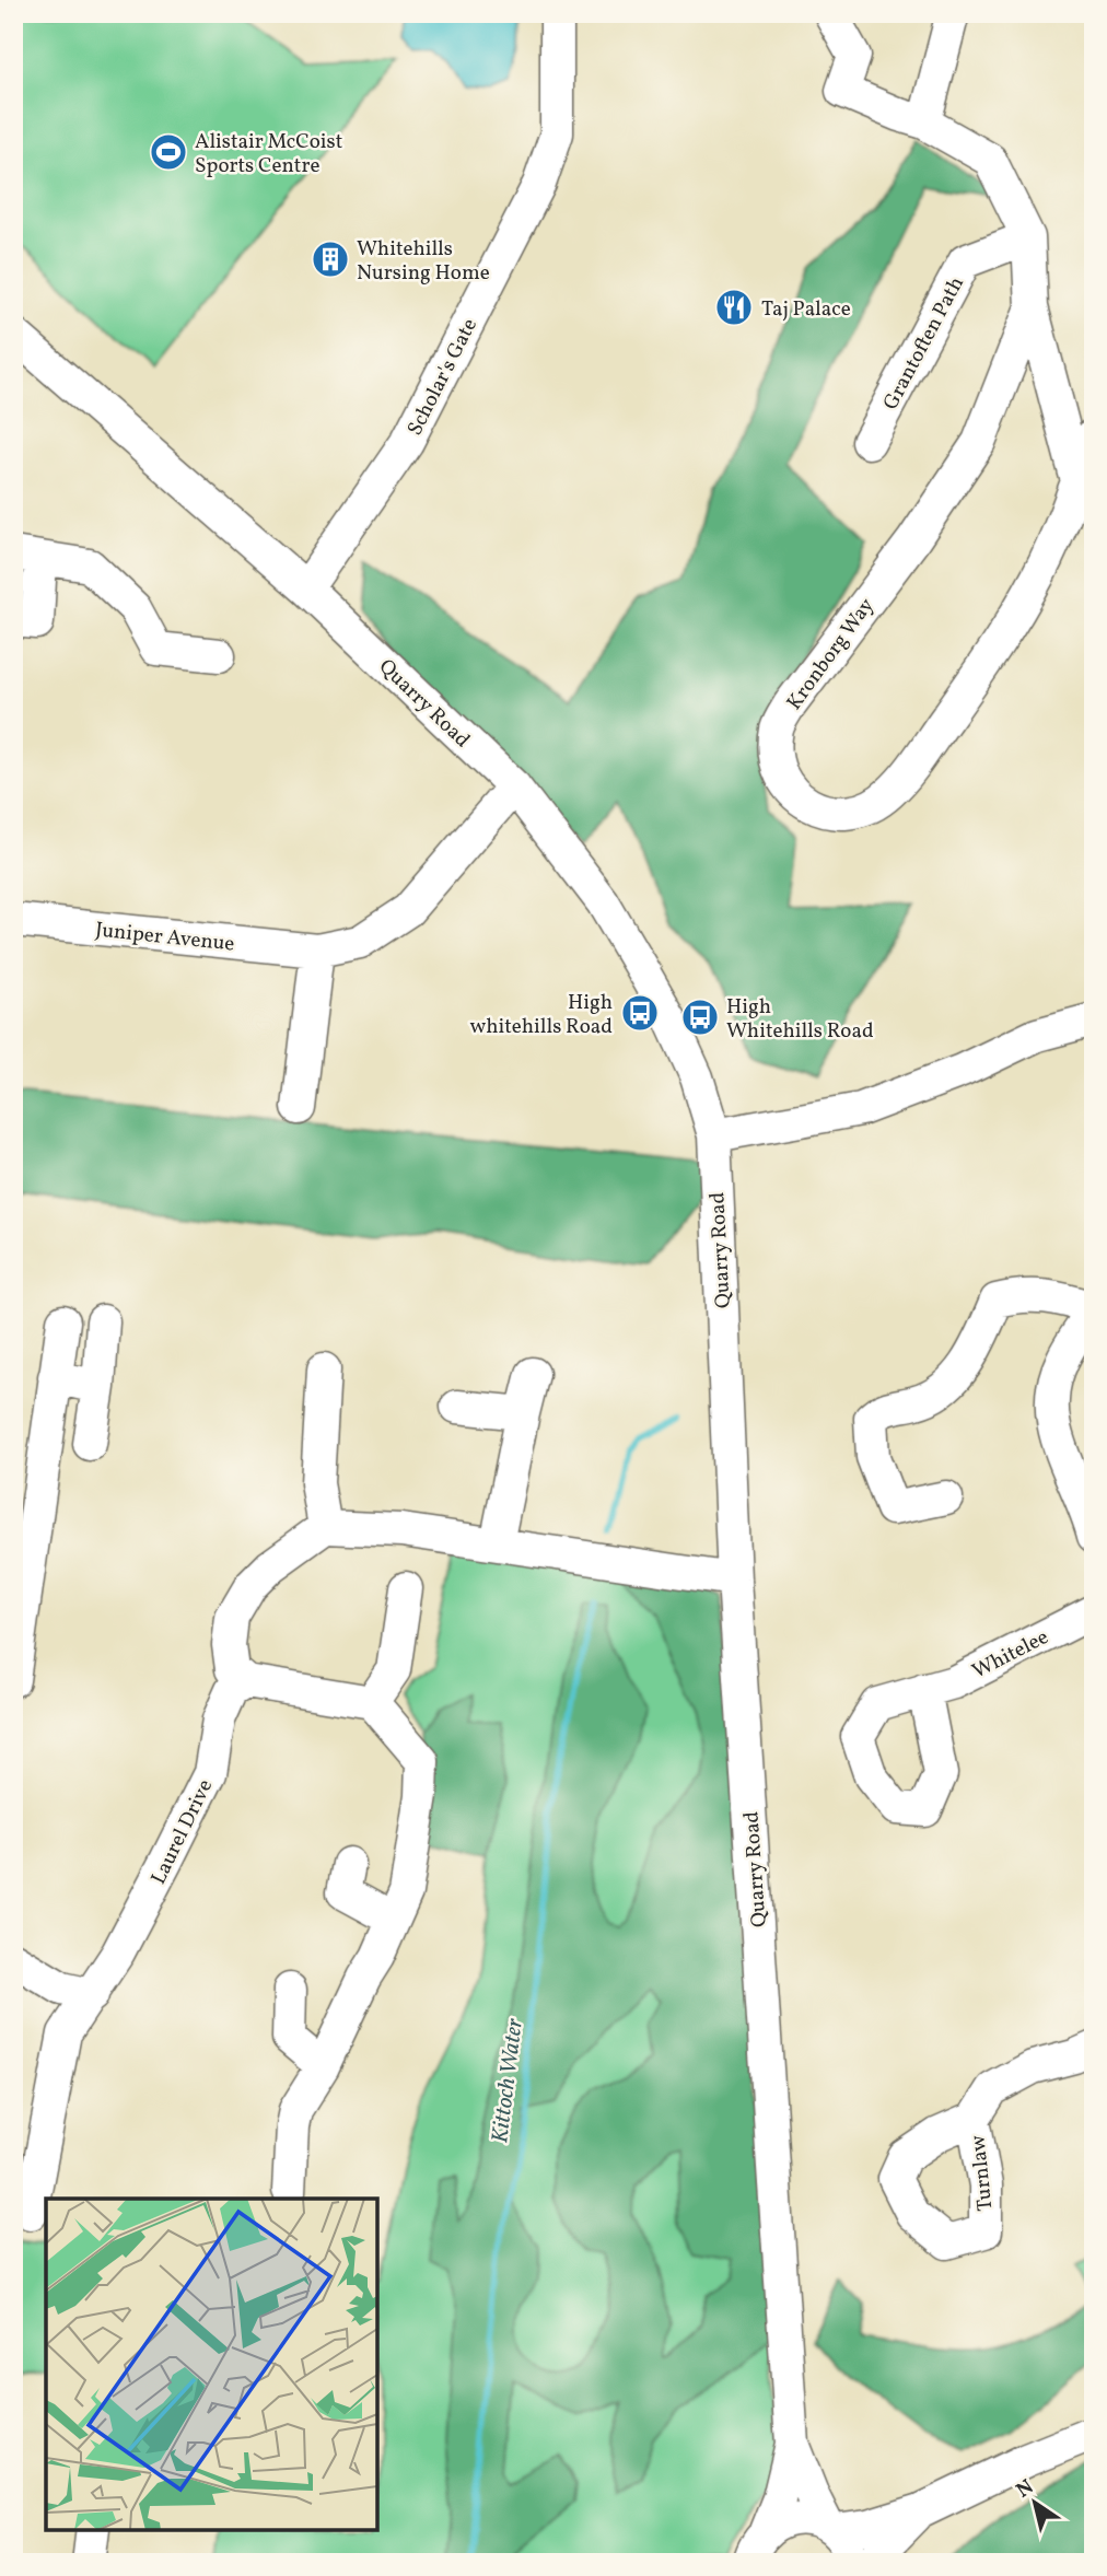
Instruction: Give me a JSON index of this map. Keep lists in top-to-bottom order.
{
  "streets": {
    "street": [
      "Grantoften Path",
      "Scholar's Gate",
      "Kronborg Way",
      "Quarry Road",
      "Juniper Avenue",
      "Whitelee",
      "Laurel Drive",
      "Turnlaw"
    ]
  },
  "crossings": [
    ["Grantoften Path", "Kronborg Way"],
    ["Scholar's Gate", "Quarry Road"],
    ["Quarry Road", "Juniper Avenue"]
  ],
  "water": ["Kittoch Water"],
  "places": {
    "sports": ["Alistair McCoist Sports Centre"],
    "building": ["Whitehills Nursing Home"],
    "restaurant": ["Taj Palace"],
    "bus stop": ["High whitehills Road", "High Whitehills Road"]
  },
  "north": "top left"
}
